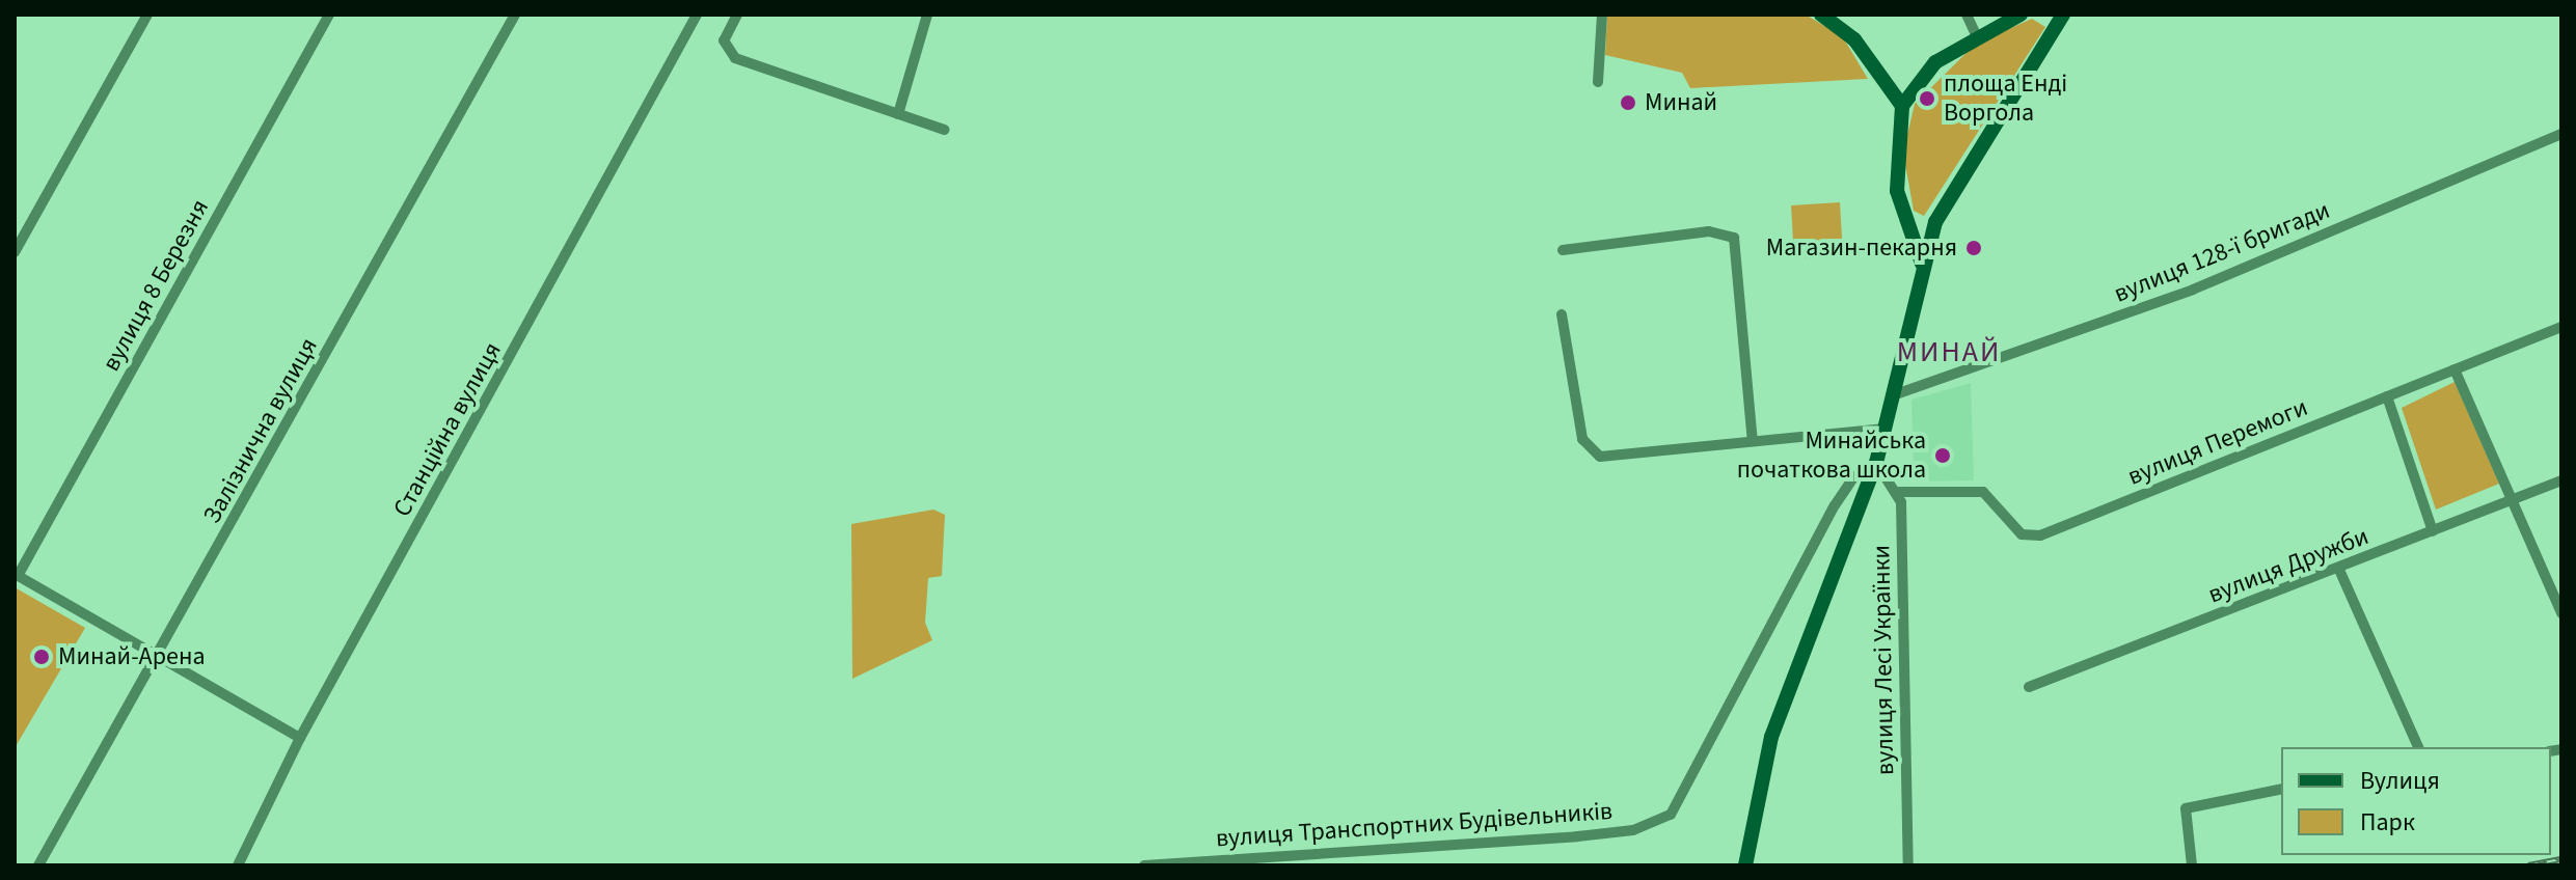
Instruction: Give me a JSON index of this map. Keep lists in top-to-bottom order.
{
  "streets": {
    "street": [
      "вулиця 128-ї бригади",
      "вулиця 8 Березня",
      "Станційна вулиця",
      "Залізнична вулиця",
      "вулиця Перемоги",
      "вулиця Дружби",
      "вулиця Лесі Українки",
      "вулиця Транспортних Будівельників"
    ]
  },
  "crossings": [
    ["вулиця Перемоги", "вулиця Лесі Українки"]
  ],
  "districts": ["МИНАЙ"],
  "places": [
    "площа Енді Воргола",
    "Минай",
    "Магазин-пекарня",
    "Минайська початкова школа",
    "Минай-Арена"
  ],
  "legend": ["Вулиця", "Парк"]
}
